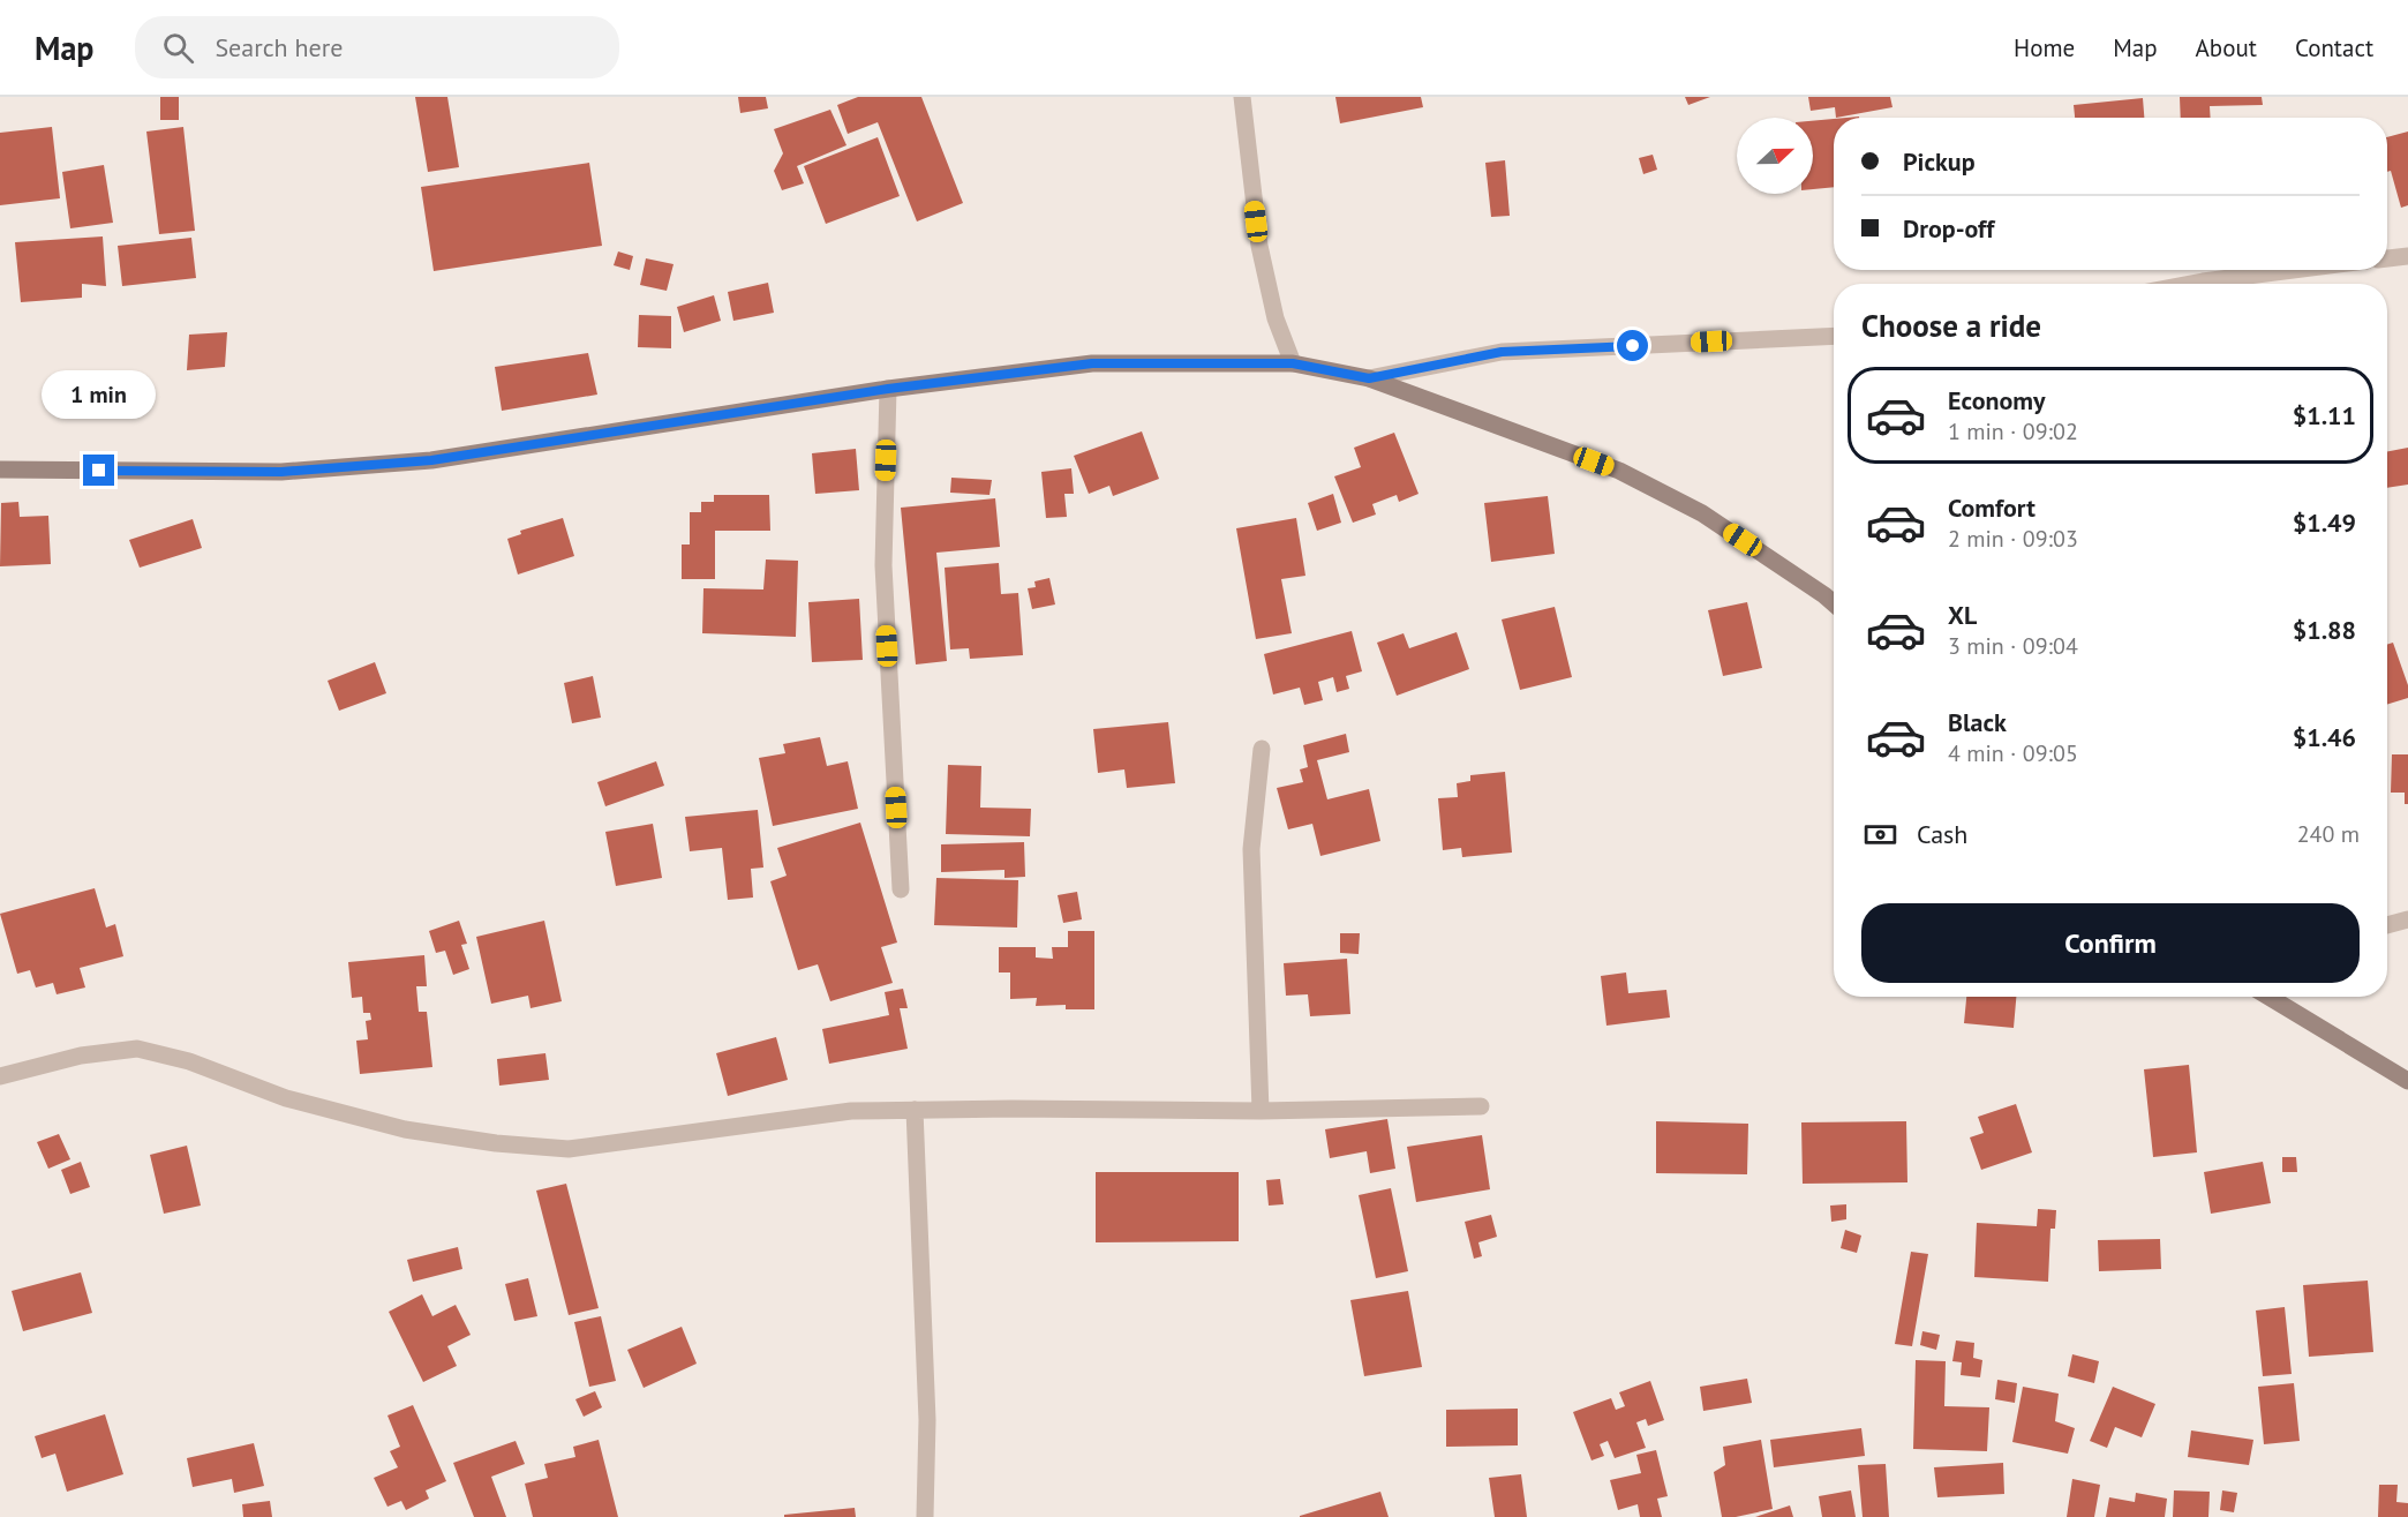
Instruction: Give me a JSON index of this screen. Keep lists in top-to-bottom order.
{
  "north": "right",
  "page": {
    "header": "Map",
    "search": "Search here",
    "nav": [
      "Home",
      "Map",
      "About",
      "Contact"
    ],
    "banner": ["Pickup", "Drop-off"],
    "heading": "Choose a ride",
    "list": [
      {
        "name": "Economy",
        "note": "1 min · 09:02",
        "value": "$1.11"
      },
      {
        "name": "Comfort",
        "note": "2 min · 09:03",
        "value": "$1.49"
      },
      {
        "name": "XL",
        "note": "3 min · 09:04",
        "value": "$1.88"
      },
      {
        "name": "Black",
        "note": "4 min · 09:05",
        "value": "$1.46"
      }
    ],
    "bubble": "1 min",
    "pay": ["Cash", "240 m"],
    "buttons": "Confirm"
  }
}
